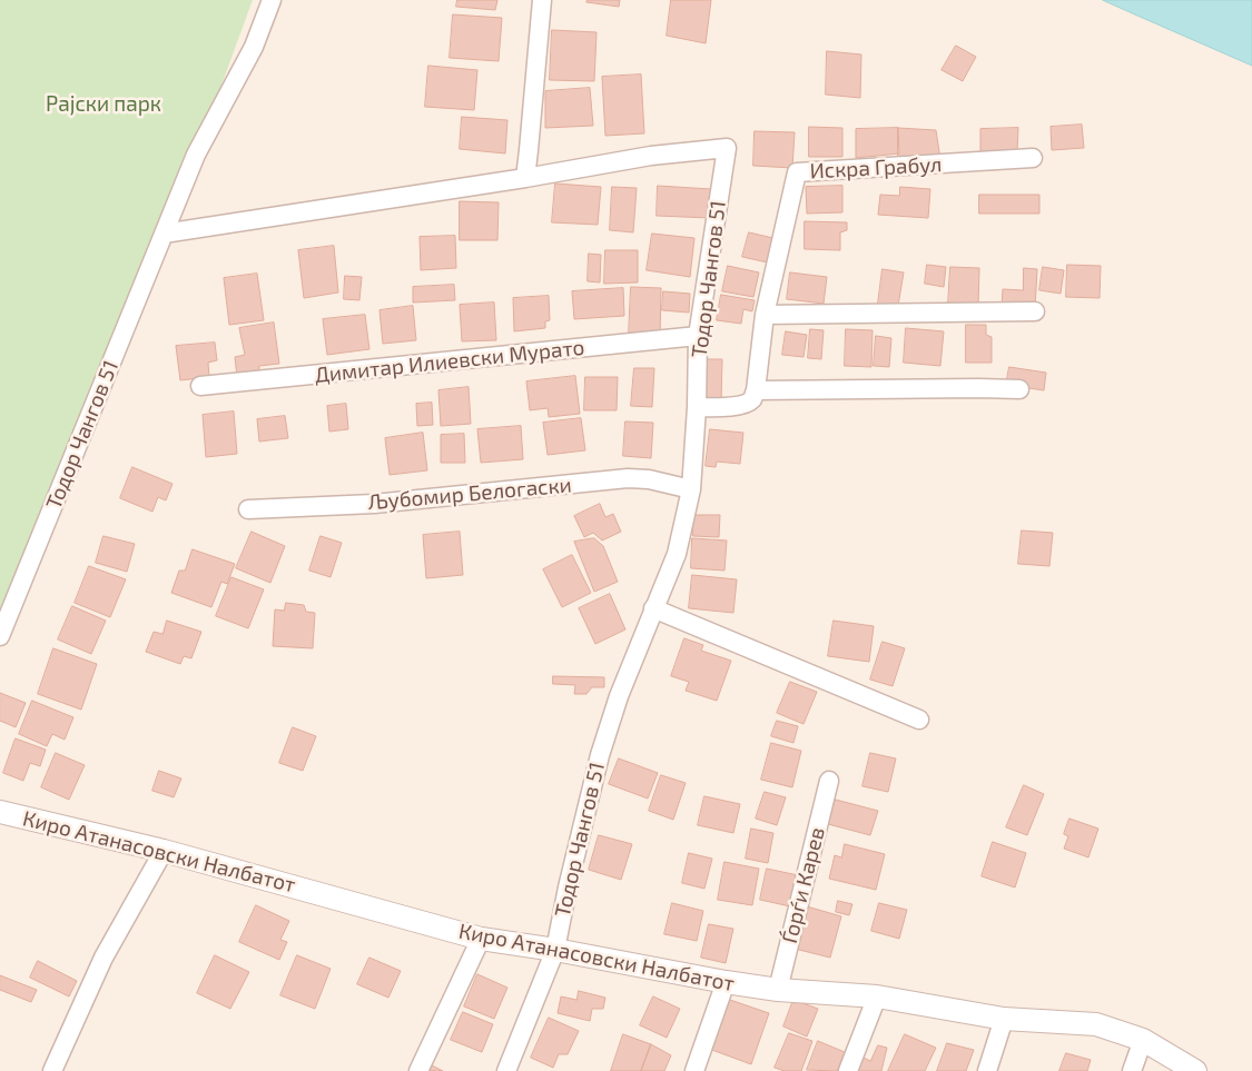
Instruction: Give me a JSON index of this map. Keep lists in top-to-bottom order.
{
  "streets": {
    "street": [
      "Искра Грабул",
      "Тодор Чангов 51",
      "Димитар Илиевски Мурато",
      "Љубомир Белогаски",
      "Киро Атанасовски Налбатот",
      "Ѓорѓи Карев"
    ]
  },
  "crossings": [
    ["Тодор Чангов 51", "Димитар Илиевски Мурато"],
    ["Тодор Чангов 51", "Љубомир Белогаски"],
    ["Тодор Чангов 51", "Киро Атанасовски Налбатот"],
    ["Киро Атанасовски Налбатот", "Ѓорѓи Карев"]
  ],
  "parks": ["Рајски парк"]
}
